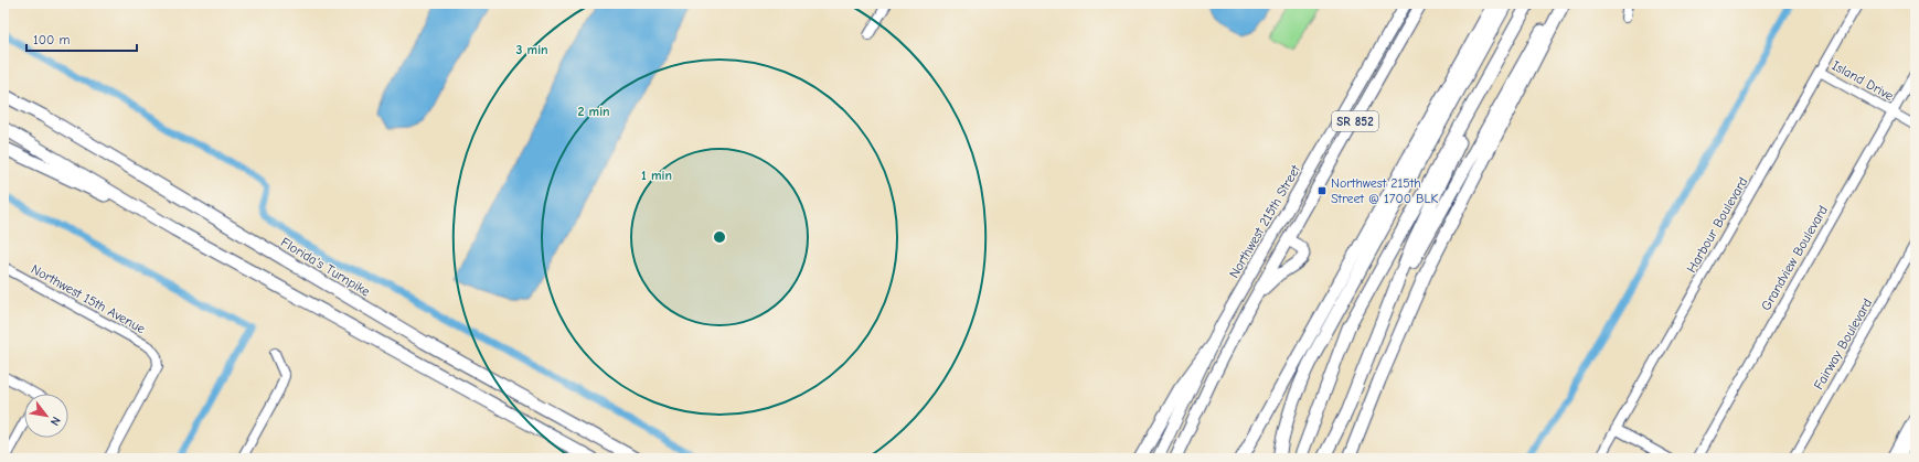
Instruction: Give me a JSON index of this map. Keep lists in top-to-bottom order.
{
  "streets": {
    "highway": ["Florida's Turnpike"],
    "main road": ["SR 852", "Northwest 215th Street"],
    "street": [
      "Island Drive",
      "Harbour Boulevard",
      "Grandview Boulevard",
      "Northwest 15th Avenue",
      "Fairway Boulevard"
    ]
  },
  "crossings": [
    ["Island Drive", "Harbour Boulevard"],
    ["Island Drive", "Grandview Boulevard"]
  ],
  "places": {
    "transit": ["Northwest 215th Street @ 1700 BLK"]
  },
  "scale_bar": "100 m",
  "north": "bottom right",
  "rings": ["3 min", "2 min", "1 min"]
}
